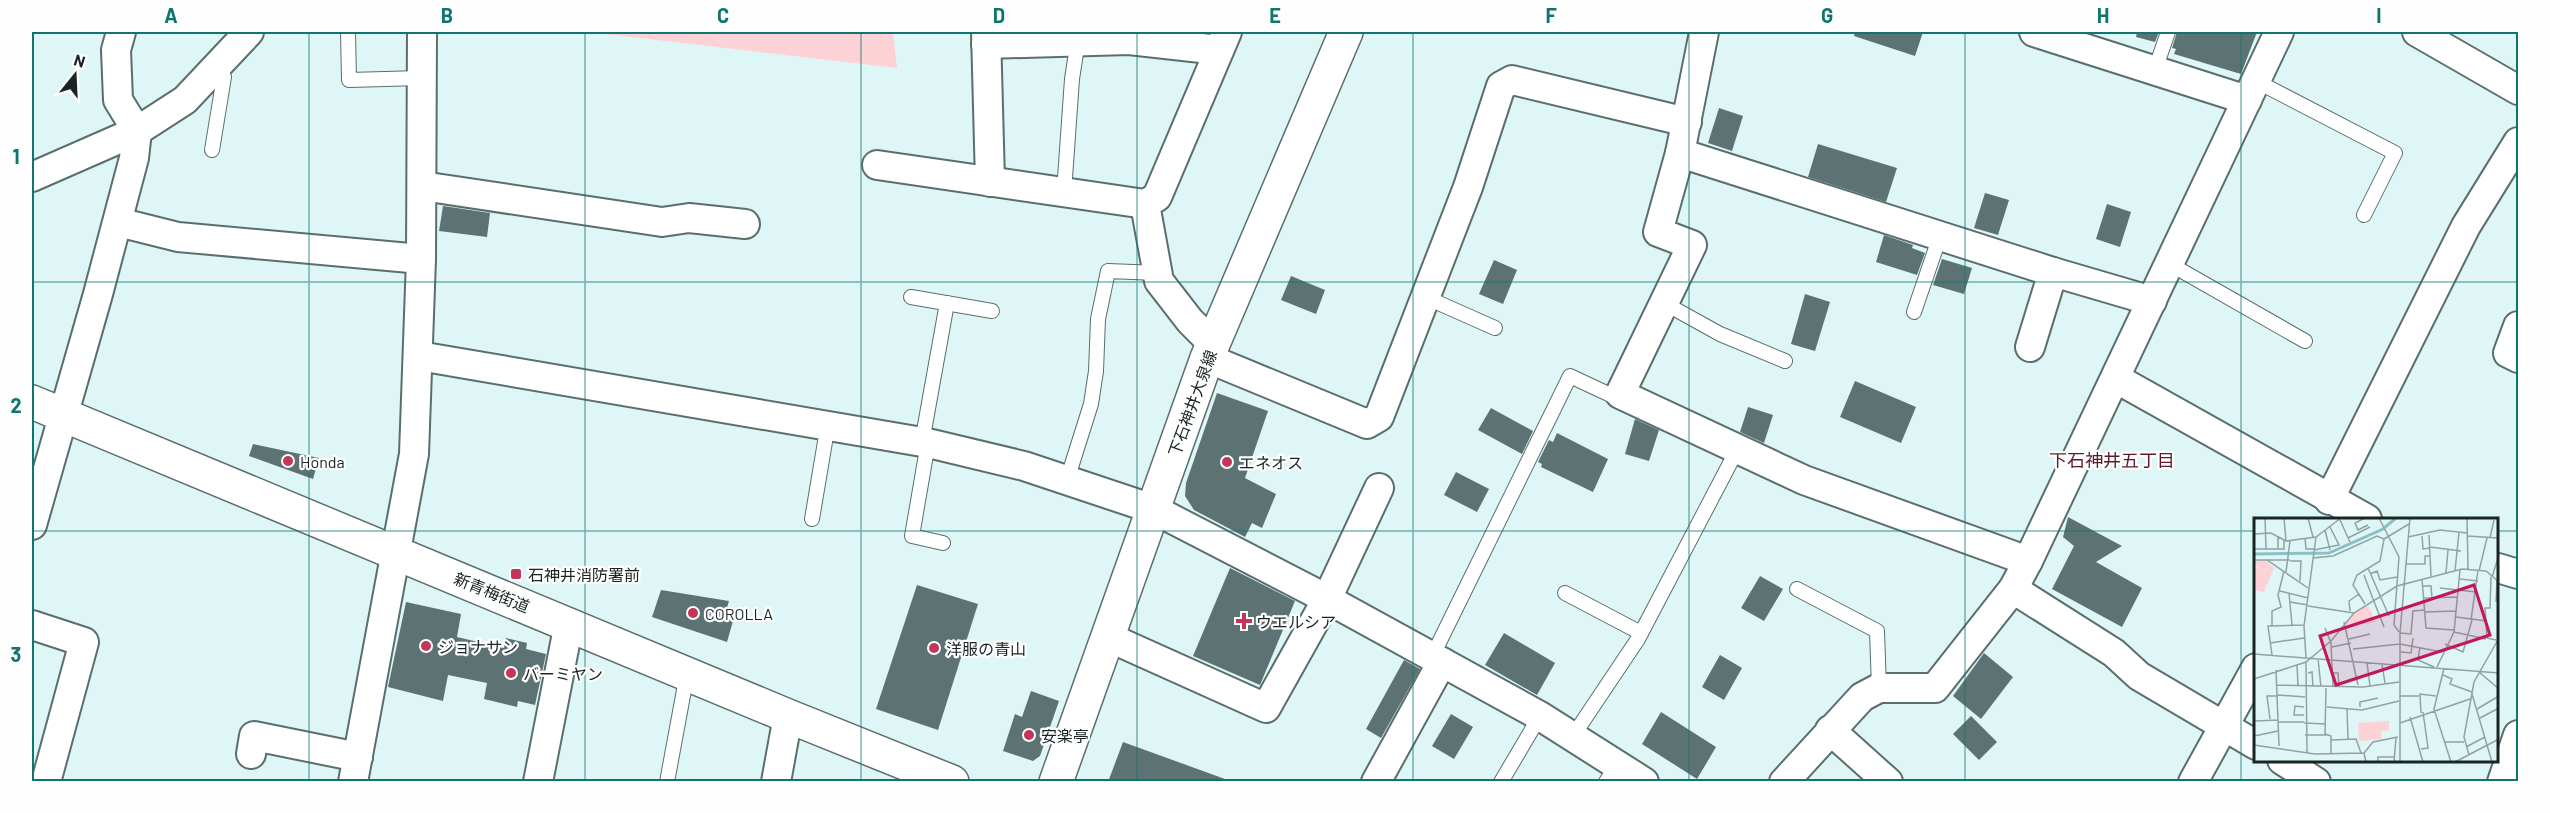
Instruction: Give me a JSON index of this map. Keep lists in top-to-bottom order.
{
  "streets": {
    "main road": ["下石神井大泉線", "新青梅街道"]
  },
  "districts": ["下石神井五丁目"],
  "places": {
    "other": [
      "Honda",
      "エネオス",
      "COROLLA",
      "ジョナサン",
      "洋服の青山",
      "バーミヤン",
      "安楽亭"
    ],
    "transit": ["石神井消防署前"],
    "health": ["ウエルシア"]
  },
  "north": "top",
  "grid": {
    "columns": [
      "A",
      "B",
      "C",
      "D",
      "E",
      "F",
      "G",
      "H",
      "I"
    ],
    "rows": ["1", "2", "3"]
  }
}
